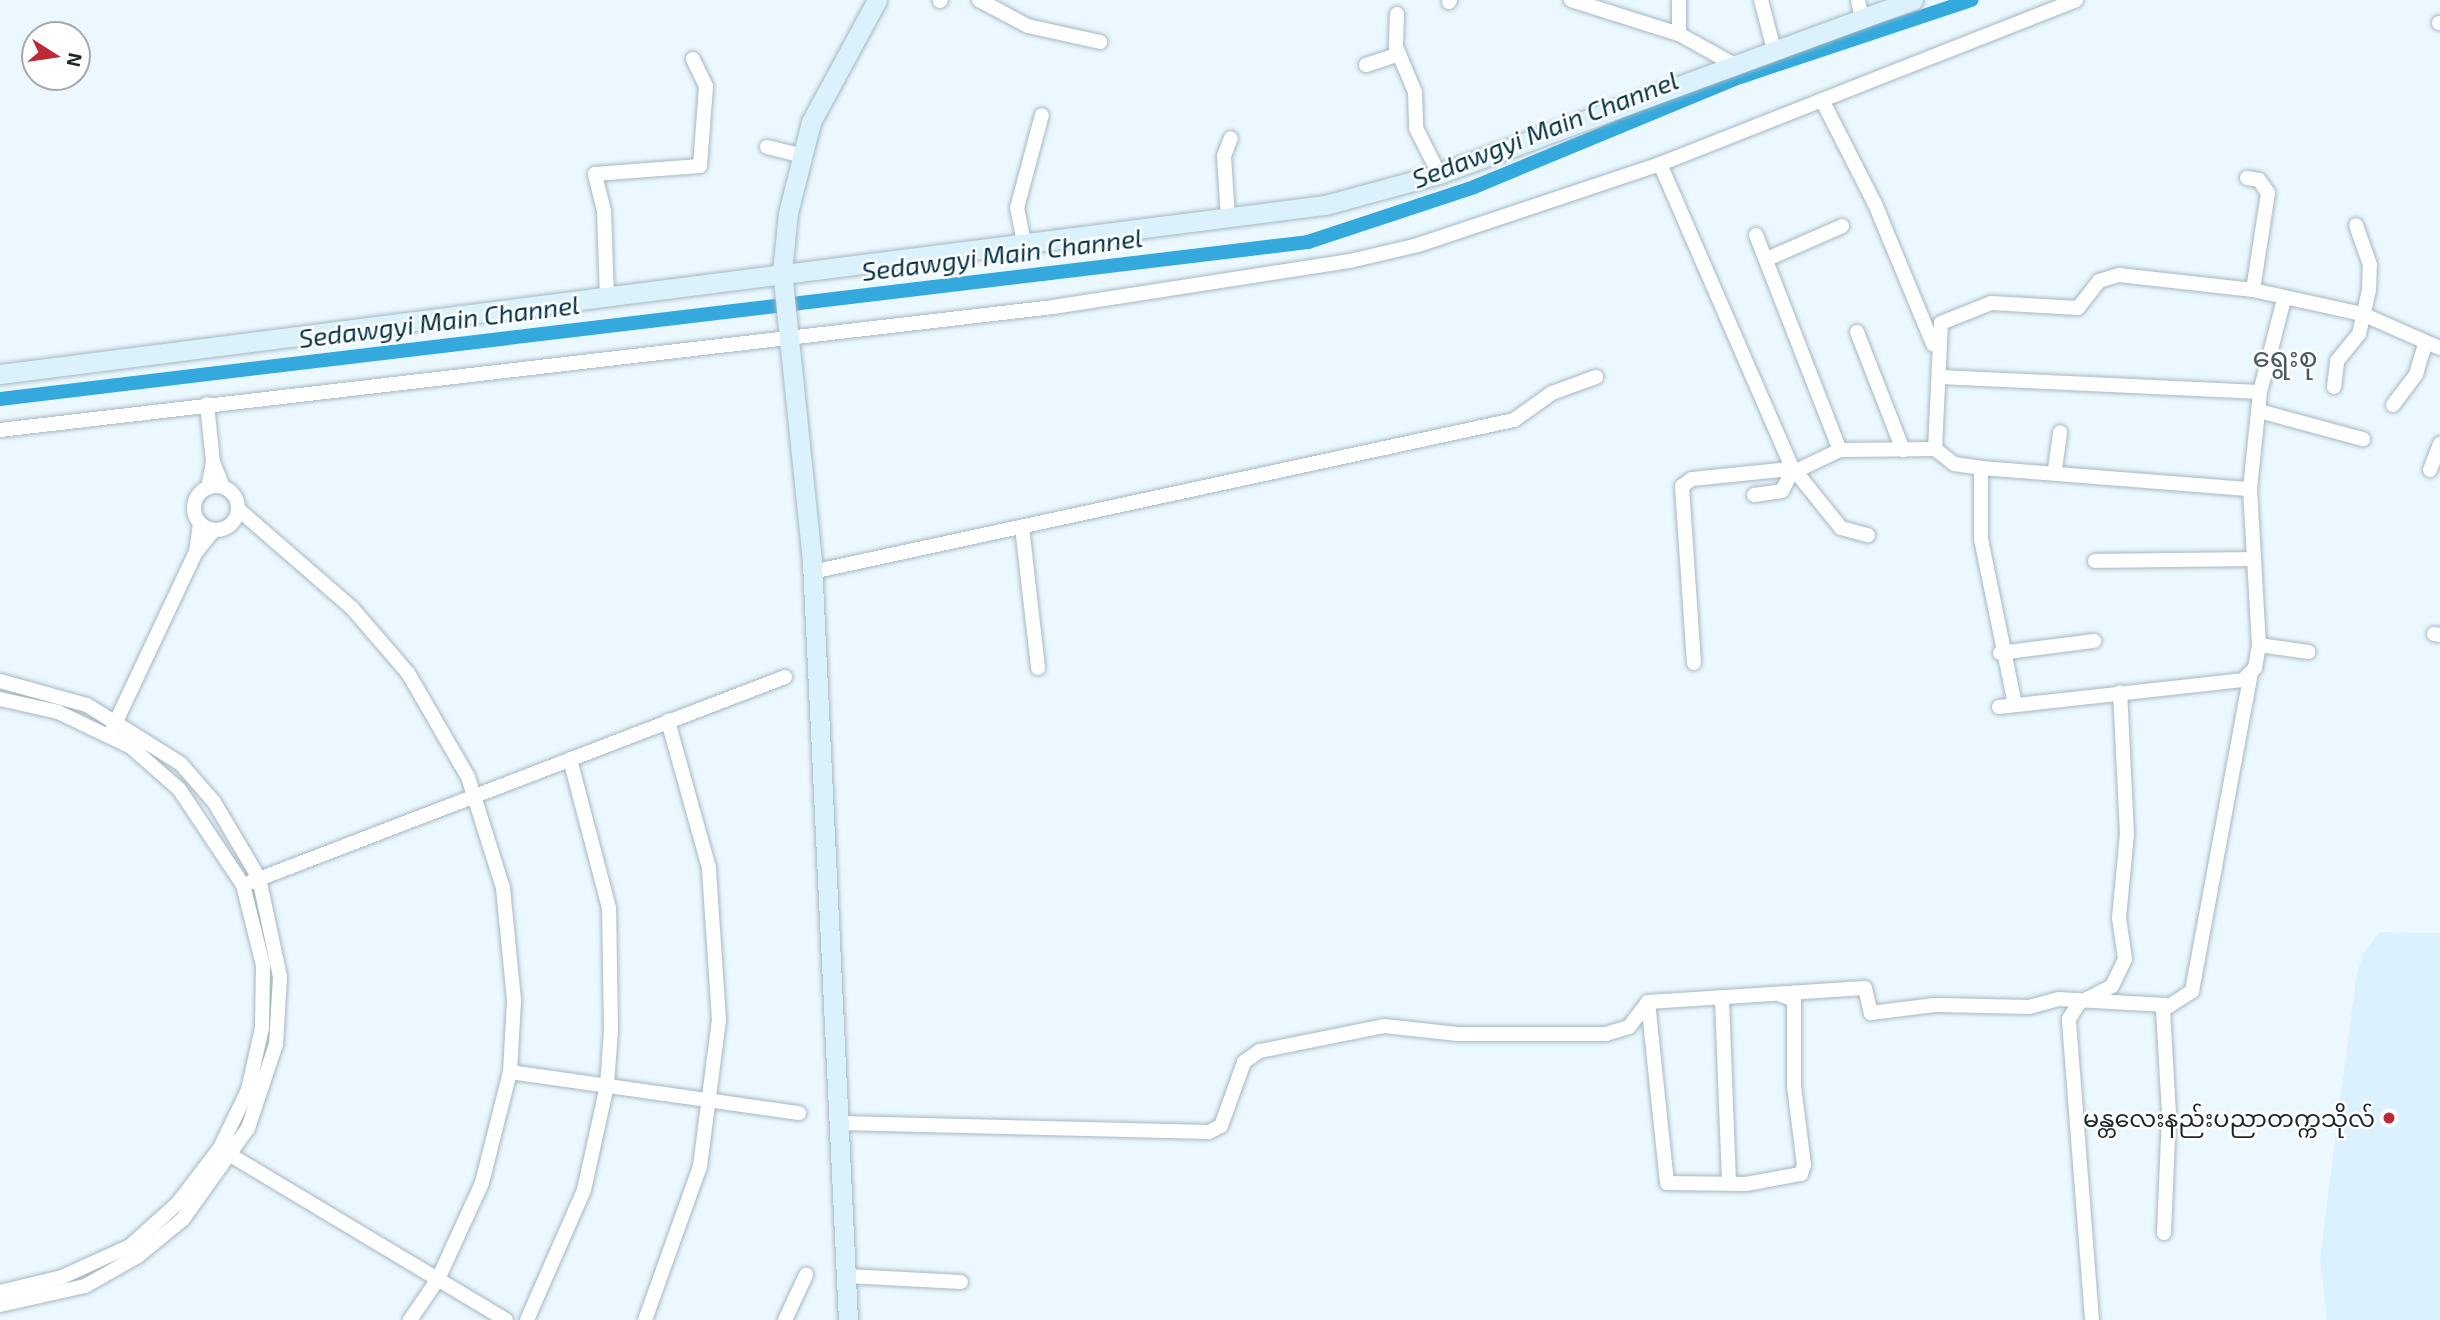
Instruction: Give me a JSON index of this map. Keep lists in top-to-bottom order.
{
  "districts": ["ရွေးစု"],
  "water": ["Sedawgyi Main Channel"],
  "places": ["မန္တလေးနည်းပညာတက္ကသိုလ်"],
  "north": "right"
}
